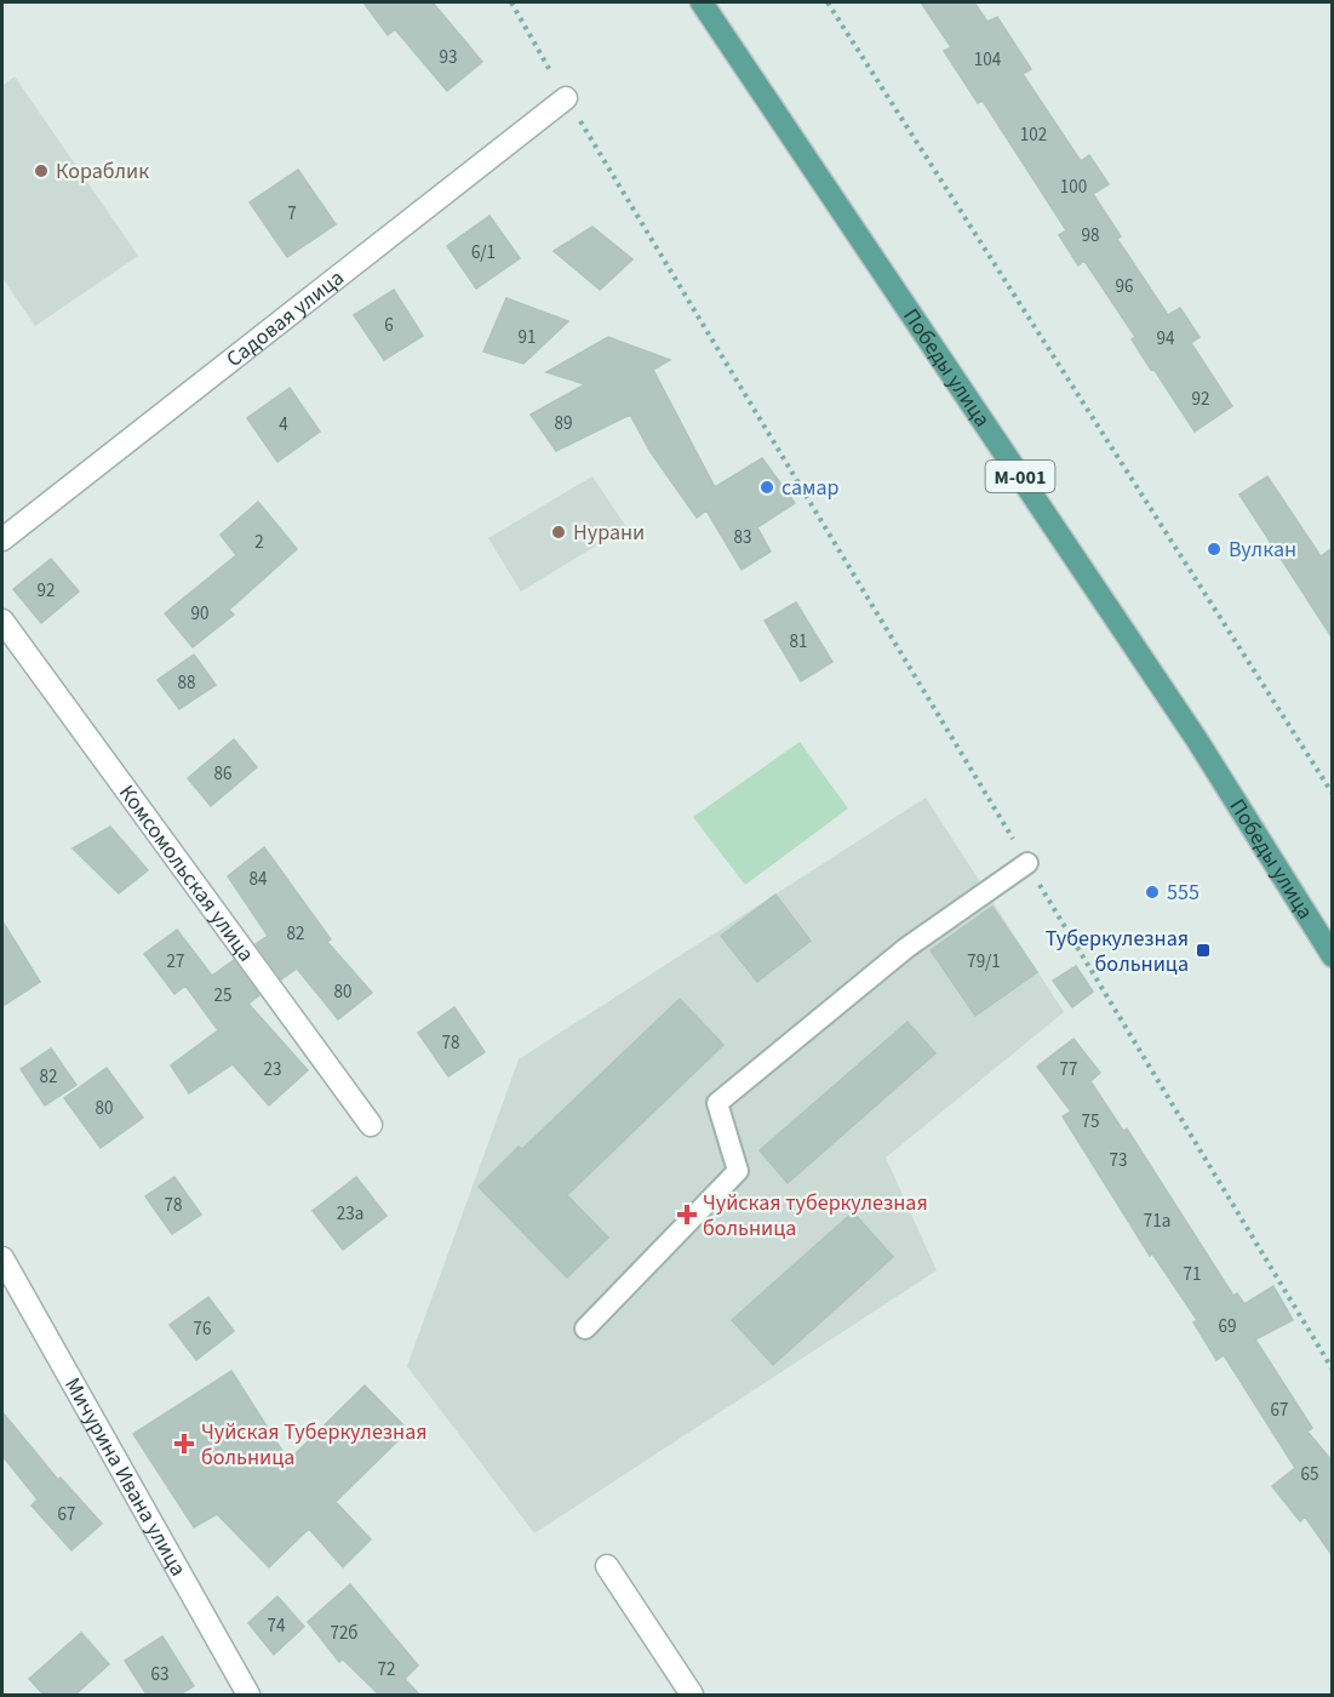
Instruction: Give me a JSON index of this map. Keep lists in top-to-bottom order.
{
  "streets": {
    "main road": ["Победы улица", "М-001"],
    "street": ["Садовая улица", "Комсомольская улица", "Мичурина Ивана улица"]
  },
  "places": {
    "other": [
      "Кораблик",
      "самар",
      "Нурани",
      "Вулкан",
      "555"
    ],
    "transit": ["Туберкулезная больница"],
    "health": ["Чуйская туберкулезная больница", "Чуйская Туберкулезная больница"]
  },
  "house_numbers": [
    "93",
    "104",
    "102",
    "100",
    "7",
    "98",
    "6/1",
    "96",
    "6",
    "91",
    "94",
    "92",
    "89",
    "4",
    "83",
    "2",
    "92",
    "90",
    "81",
    "88",
    "86",
    "84",
    "82",
    "27",
    "79/1",
    "80",
    "25",
    "78",
    "23",
    "77",
    "82",
    "80",
    "75",
    "73",
    "78",
    "23а",
    "71а",
    "71",
    "69",
    "76",
    "67",
    "65",
    "67",
    "74",
    "72б",
    "72",
    "63"
  ]
}
